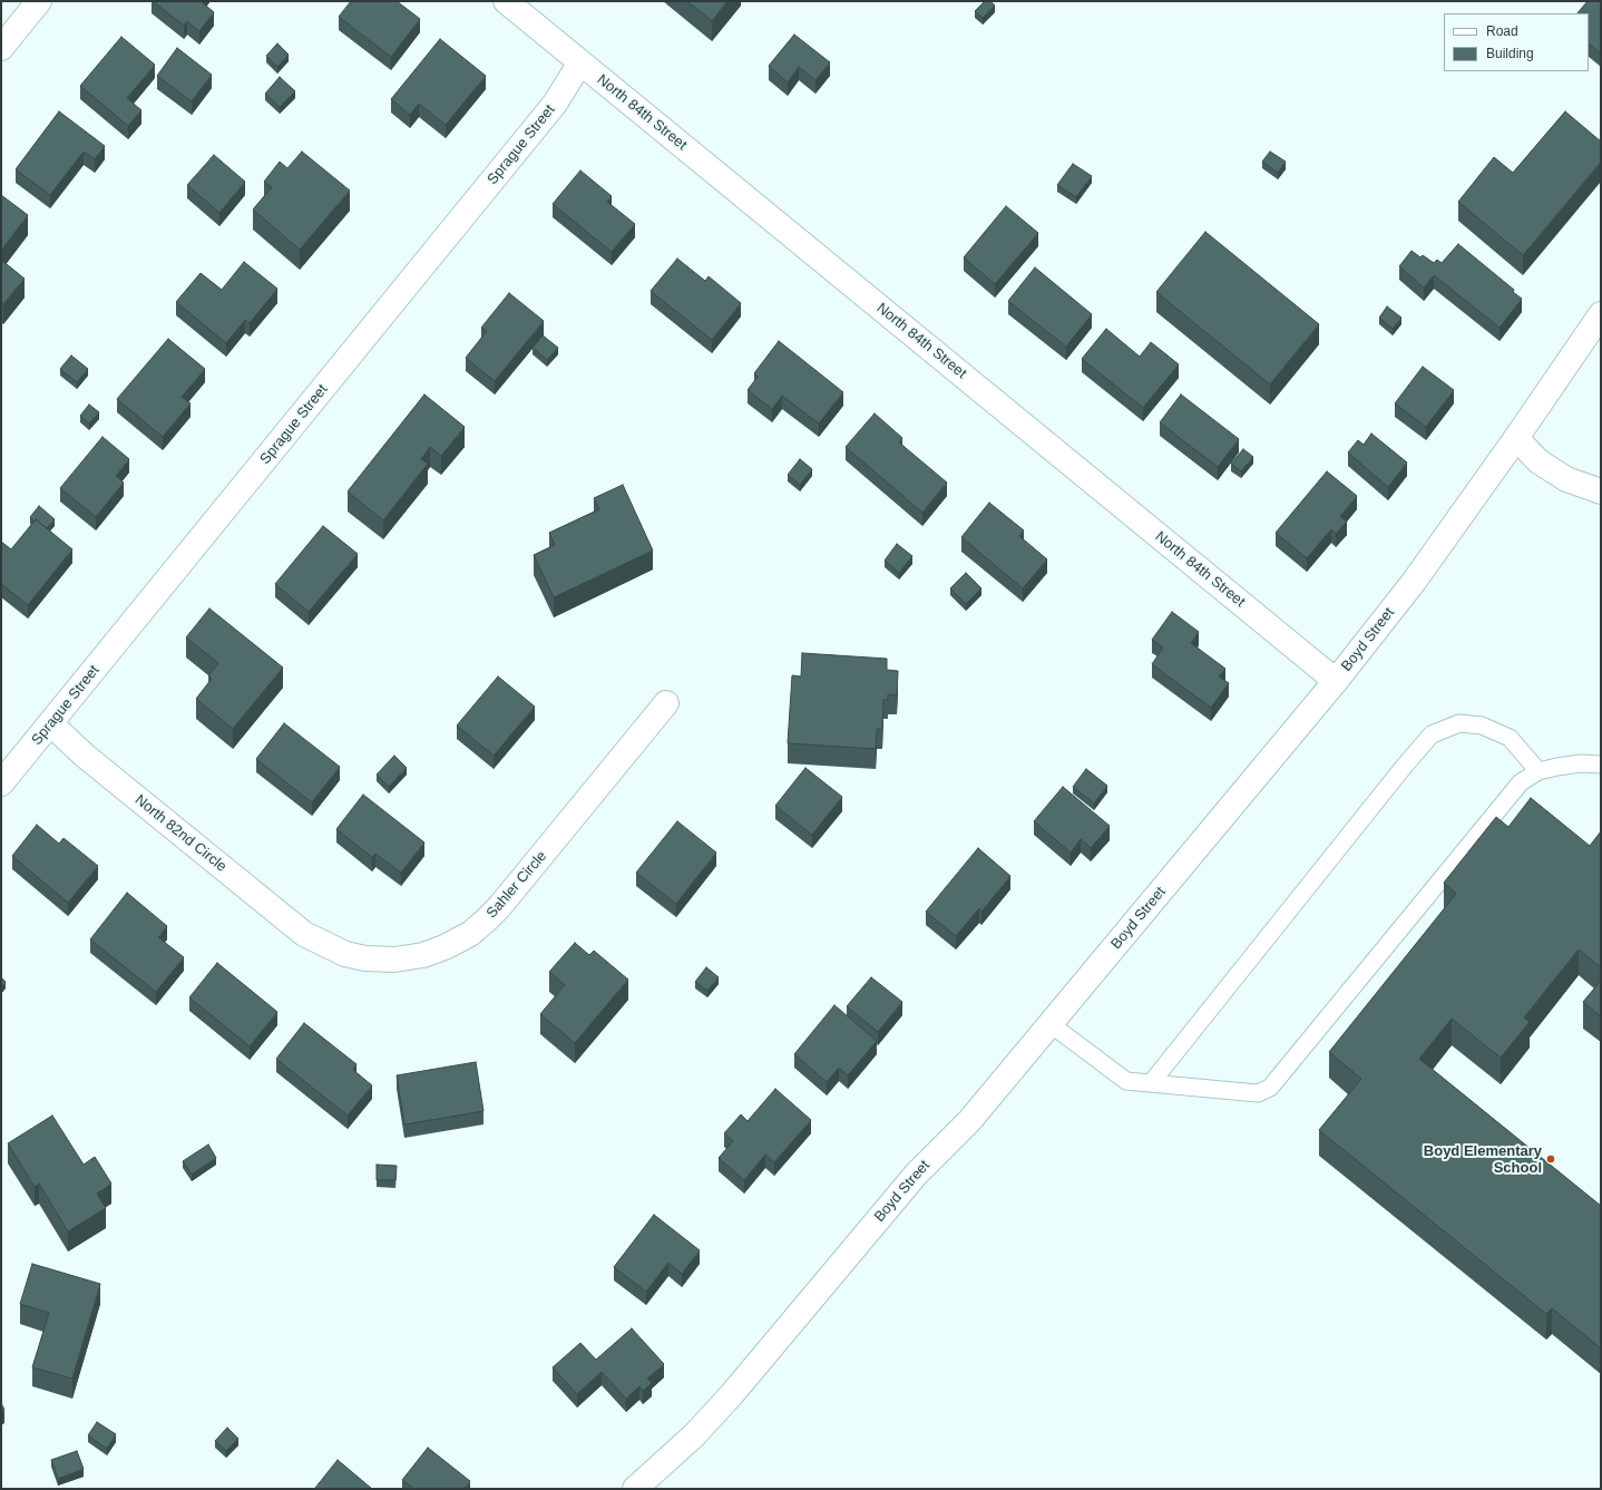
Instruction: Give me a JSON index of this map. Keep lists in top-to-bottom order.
{
  "streets": {
    "street": [
      "North 84th Street",
      "Sprague Street",
      "Boyd Street",
      "North 82nd Circle",
      "Sahler Circle"
    ]
  },
  "crossings": [
    ["North 84th Street", "Sprague Street"],
    ["North 84th Street", "Boyd Street"],
    ["Sprague Street", "North 82nd Circle"],
    ["North 82nd Circle", "Sahler Circle"]
  ],
  "places": ["Boyd Elementary School"],
  "legend": ["Road", "Building"]
}
